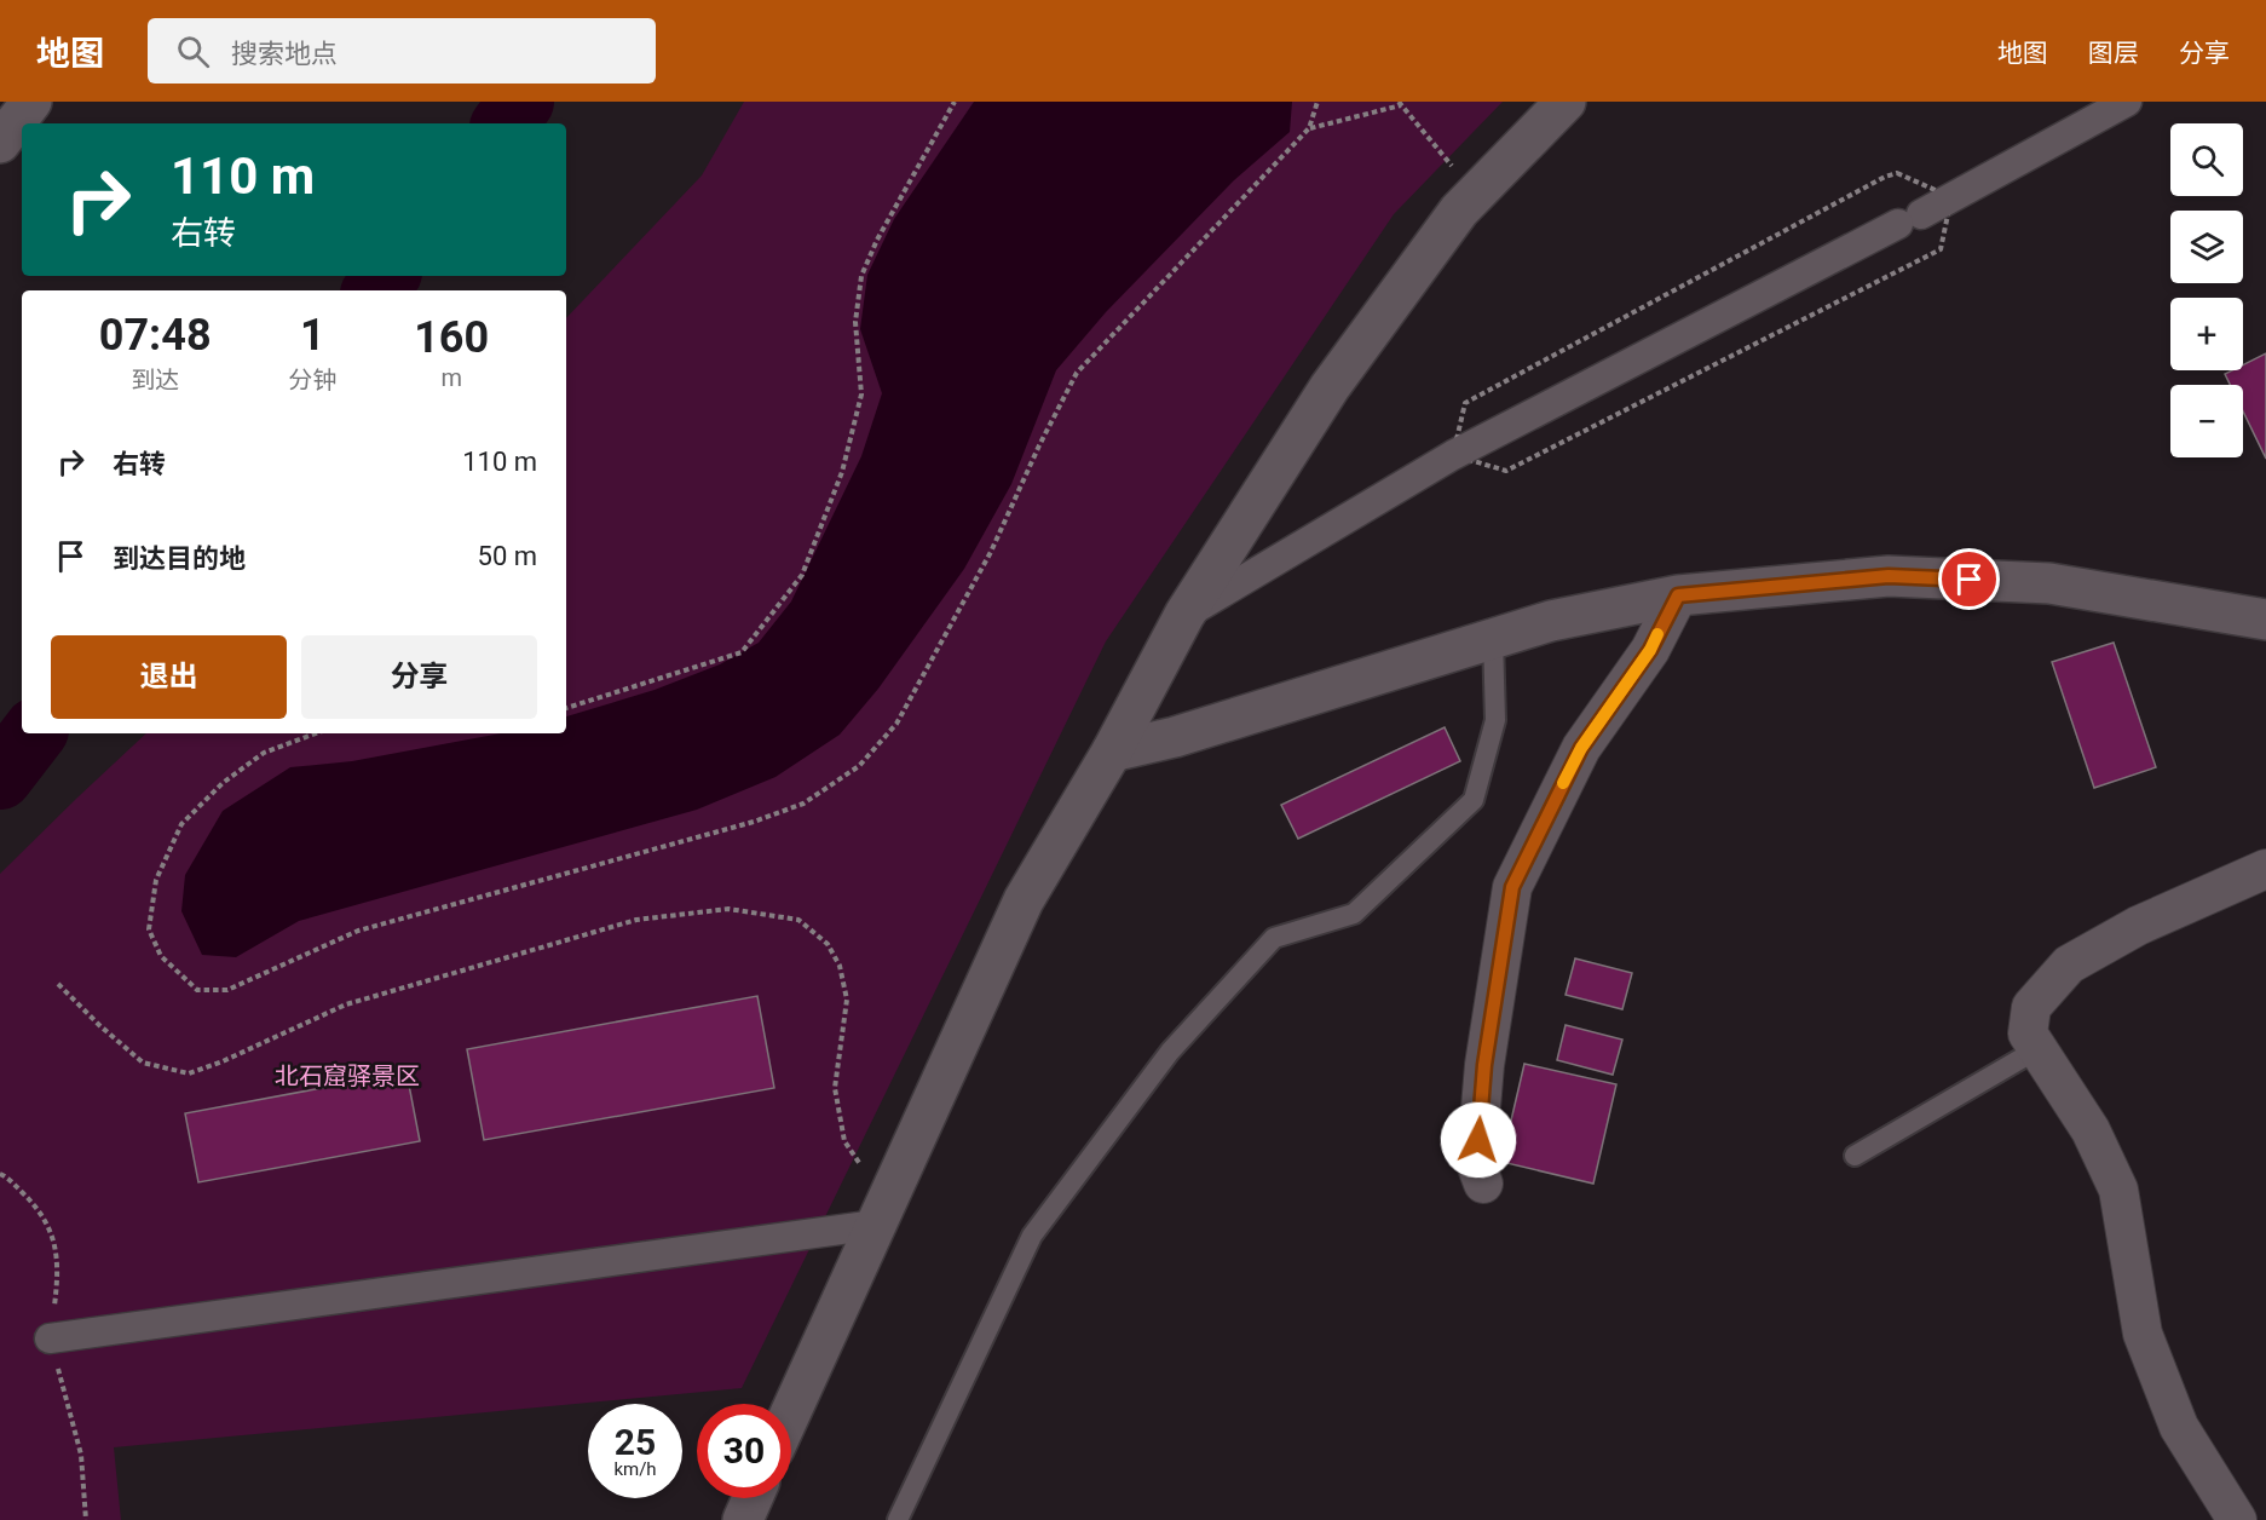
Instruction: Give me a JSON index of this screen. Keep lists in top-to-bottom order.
{
  "parks": ["北石窟驿景区"],
  "page": {
    "header": "地图",
    "search": "搜索地点",
    "nav": ["地图", "图层", "分享"],
    "map_buttons": ["+", "−"],
    "turn": ["110 m", "右转"],
    "eta": [
      "07:48",
      "到达",
      "1",
      "分钟",
      "160",
      "m"
    ],
    "list": [
      {
        "name": "右转",
        "value": "110 m"
      },
      {
        "name": "到达目的地",
        "value": "50 m"
      }
    ],
    "buttons": ["退出", "分享"],
    "speed": "25 km/h",
    "limit": "30"
  }
}
